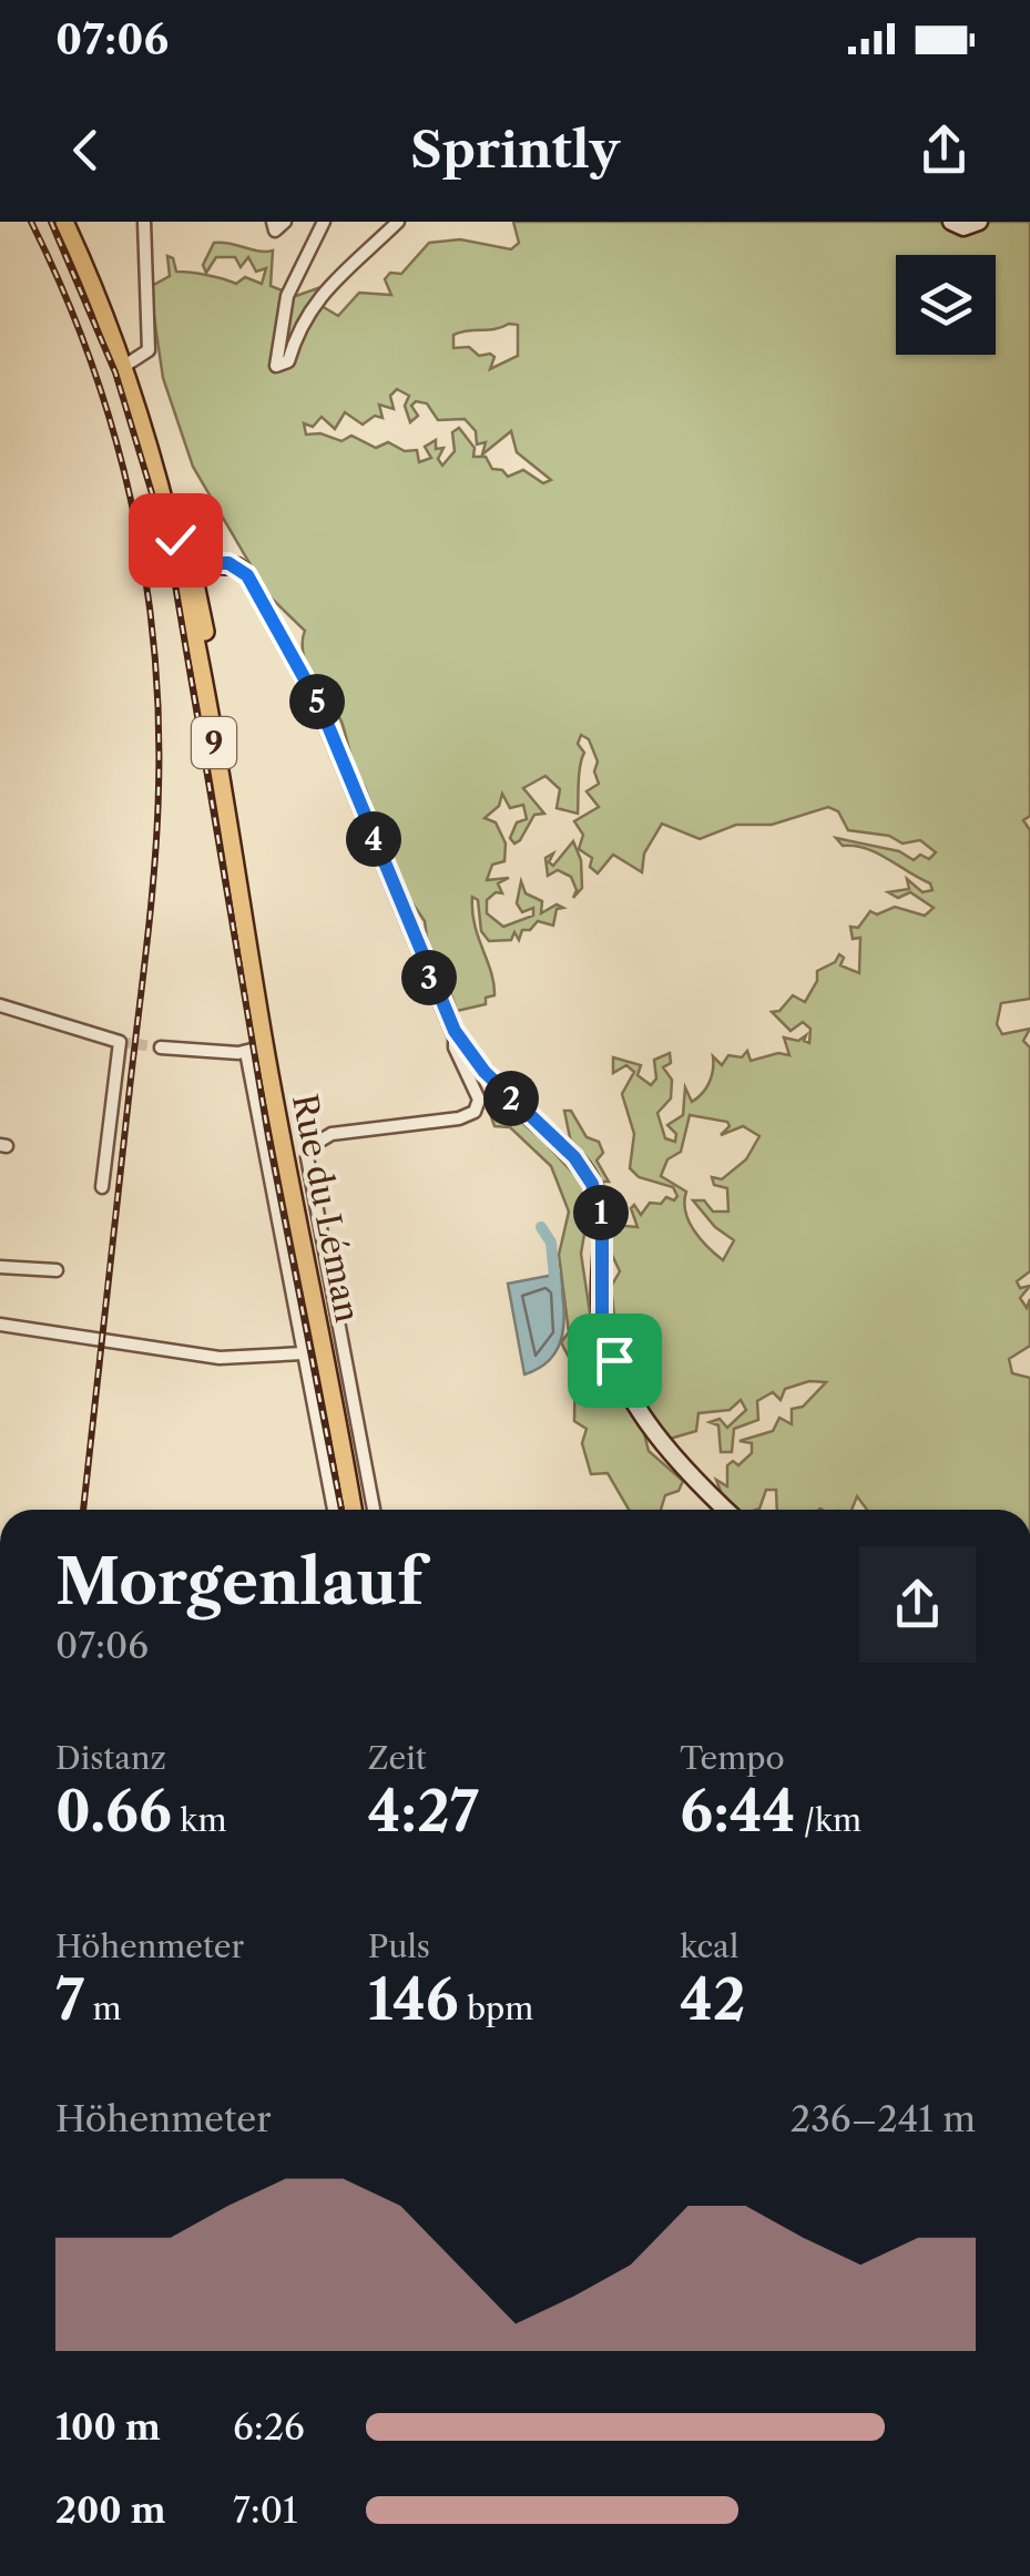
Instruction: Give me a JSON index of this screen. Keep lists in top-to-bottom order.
{
  "streets": {
    "main road": ["9", "Rue du Léman"]
  },
  "page": {
    "status": "07:06",
    "header": "Sprintly",
    "pins": [
      "5",
      "4",
      "3",
      "2",
      "1"
    ],
    "heading": ["Morgenlauf", "07:06"],
    "stats": [
      ["Distanz", "0.66 km"],
      ["Zeit", "4:27"],
      ["Tempo", "6:44 /km"],
      ["Höhenmeter", "7 m"],
      ["Puls", "146 bpm"],
      ["kcal", "42"]
    ],
    "chart": ["Höhenmeter", "236–241 m"],
    "list": [
      {
        "name": "100 m",
        "note": "6:26"
      },
      {
        "name": "200 m",
        "note": "7:01"
      }
    ]
  }
}
